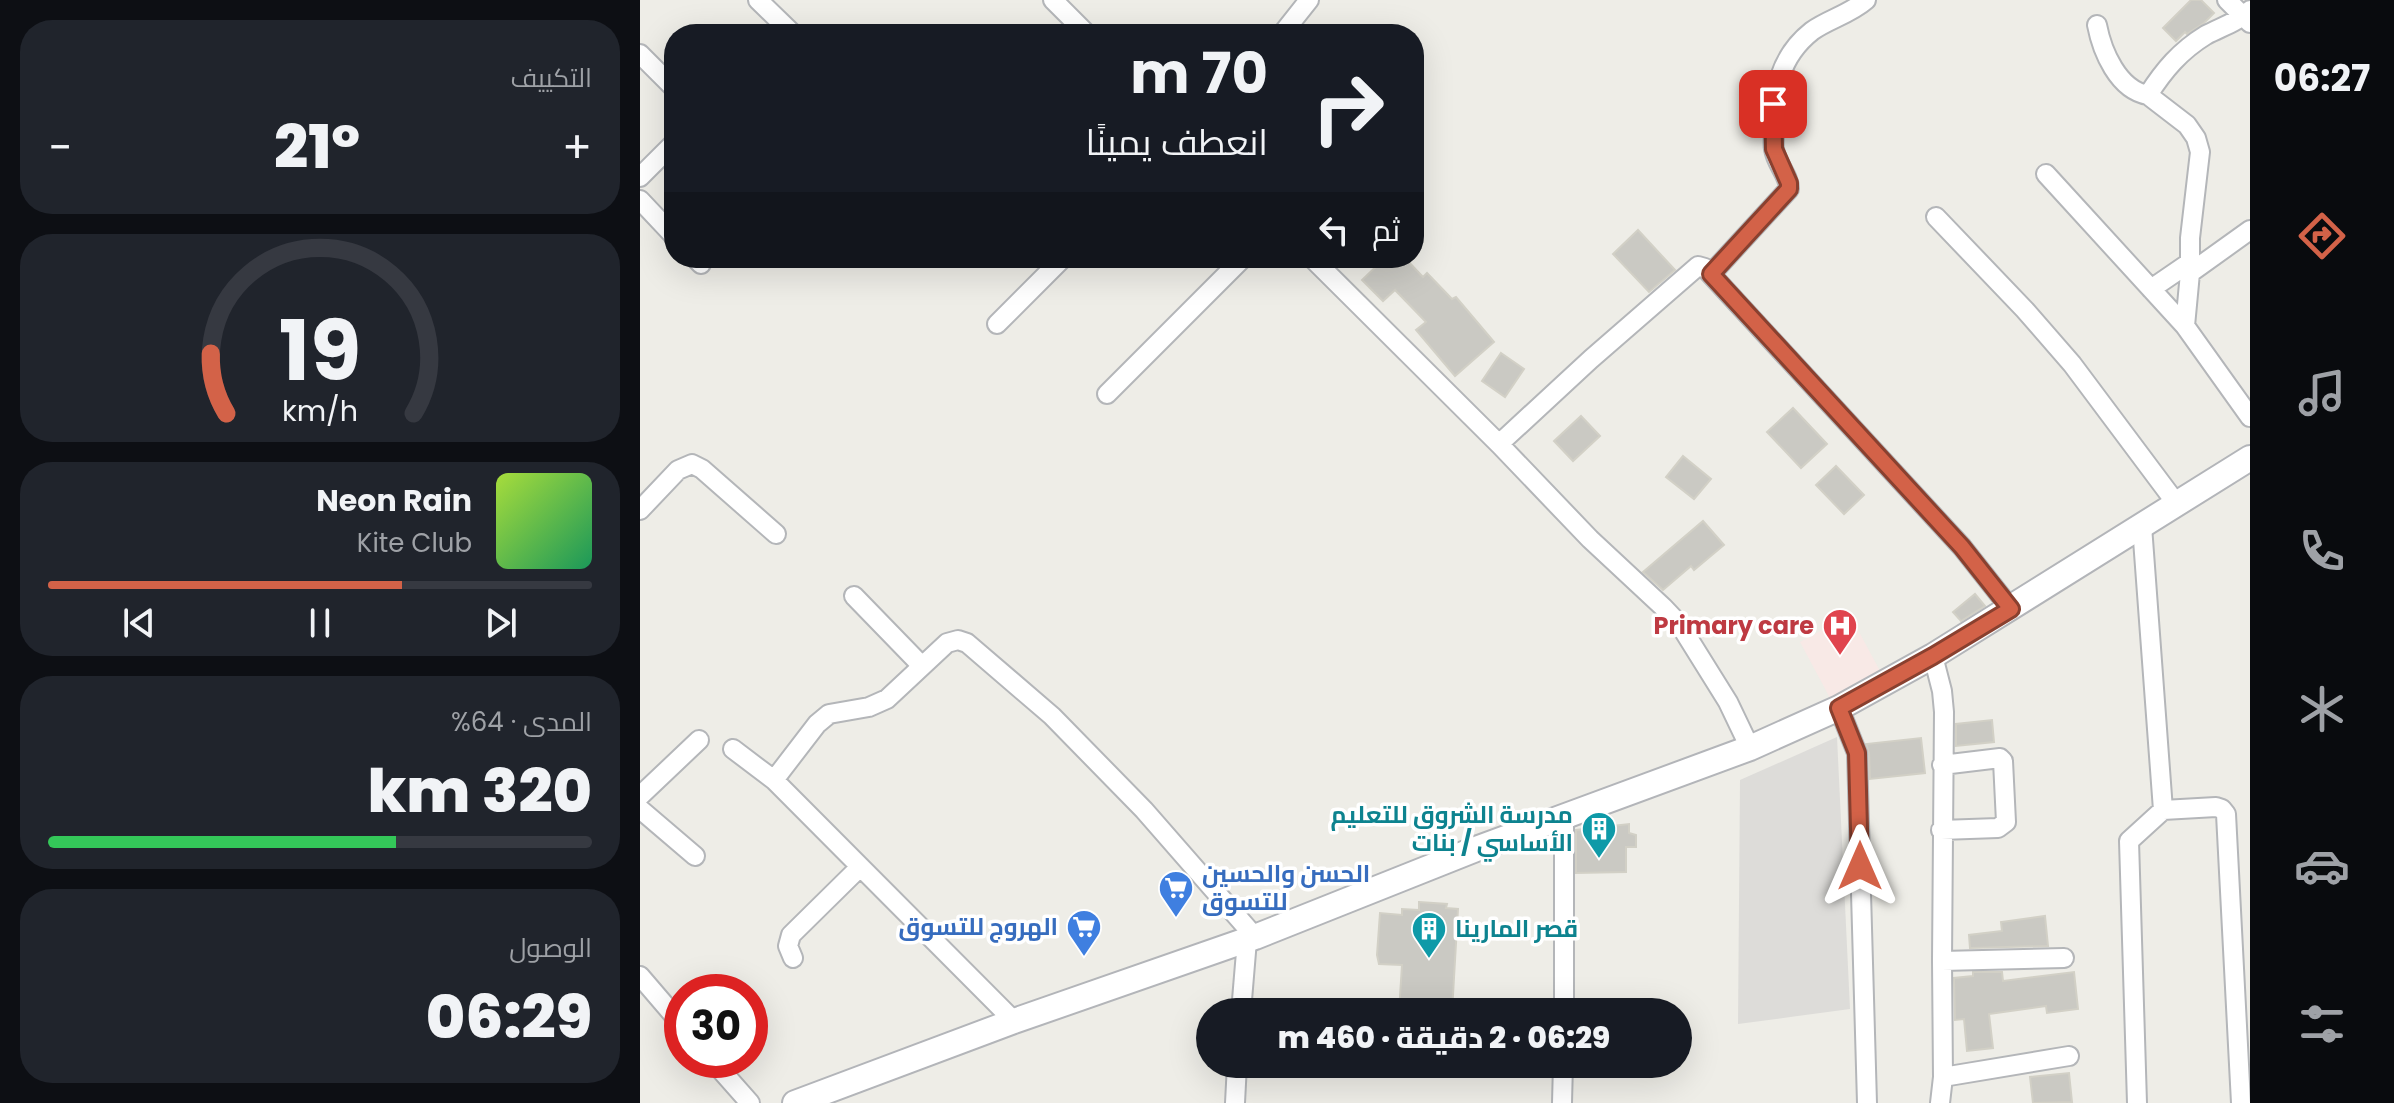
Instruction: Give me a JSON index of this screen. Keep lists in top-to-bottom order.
{
  "places": {
    "hospital": ["Primary care"],
    "building": ["مدرسة الشروق للتعليم الأساسي / بنات", "قصر المارينا"],
    "supermarket": ["الحسن والحسين للتسوق", "الهروج للتسوق"]
  },
  "page": {
    "tabs": "06:27",
    "tile": [
      "التكييف",
      ["المدى · 64%", "320 km"],
      ["الوصول", "06:29"]
    ],
    "turn": ["70 m", "انعطف يمينًا"],
    "heat": ["−", "21°", "+"],
    "then": "ثم",
    "song": ["Neon Rain", "Kite Club"],
    "limit": "30",
    "trip": "06:29 · 2 دقيقة · 460 m",
    "gauge": ["19", "km/h"]
  }
}
